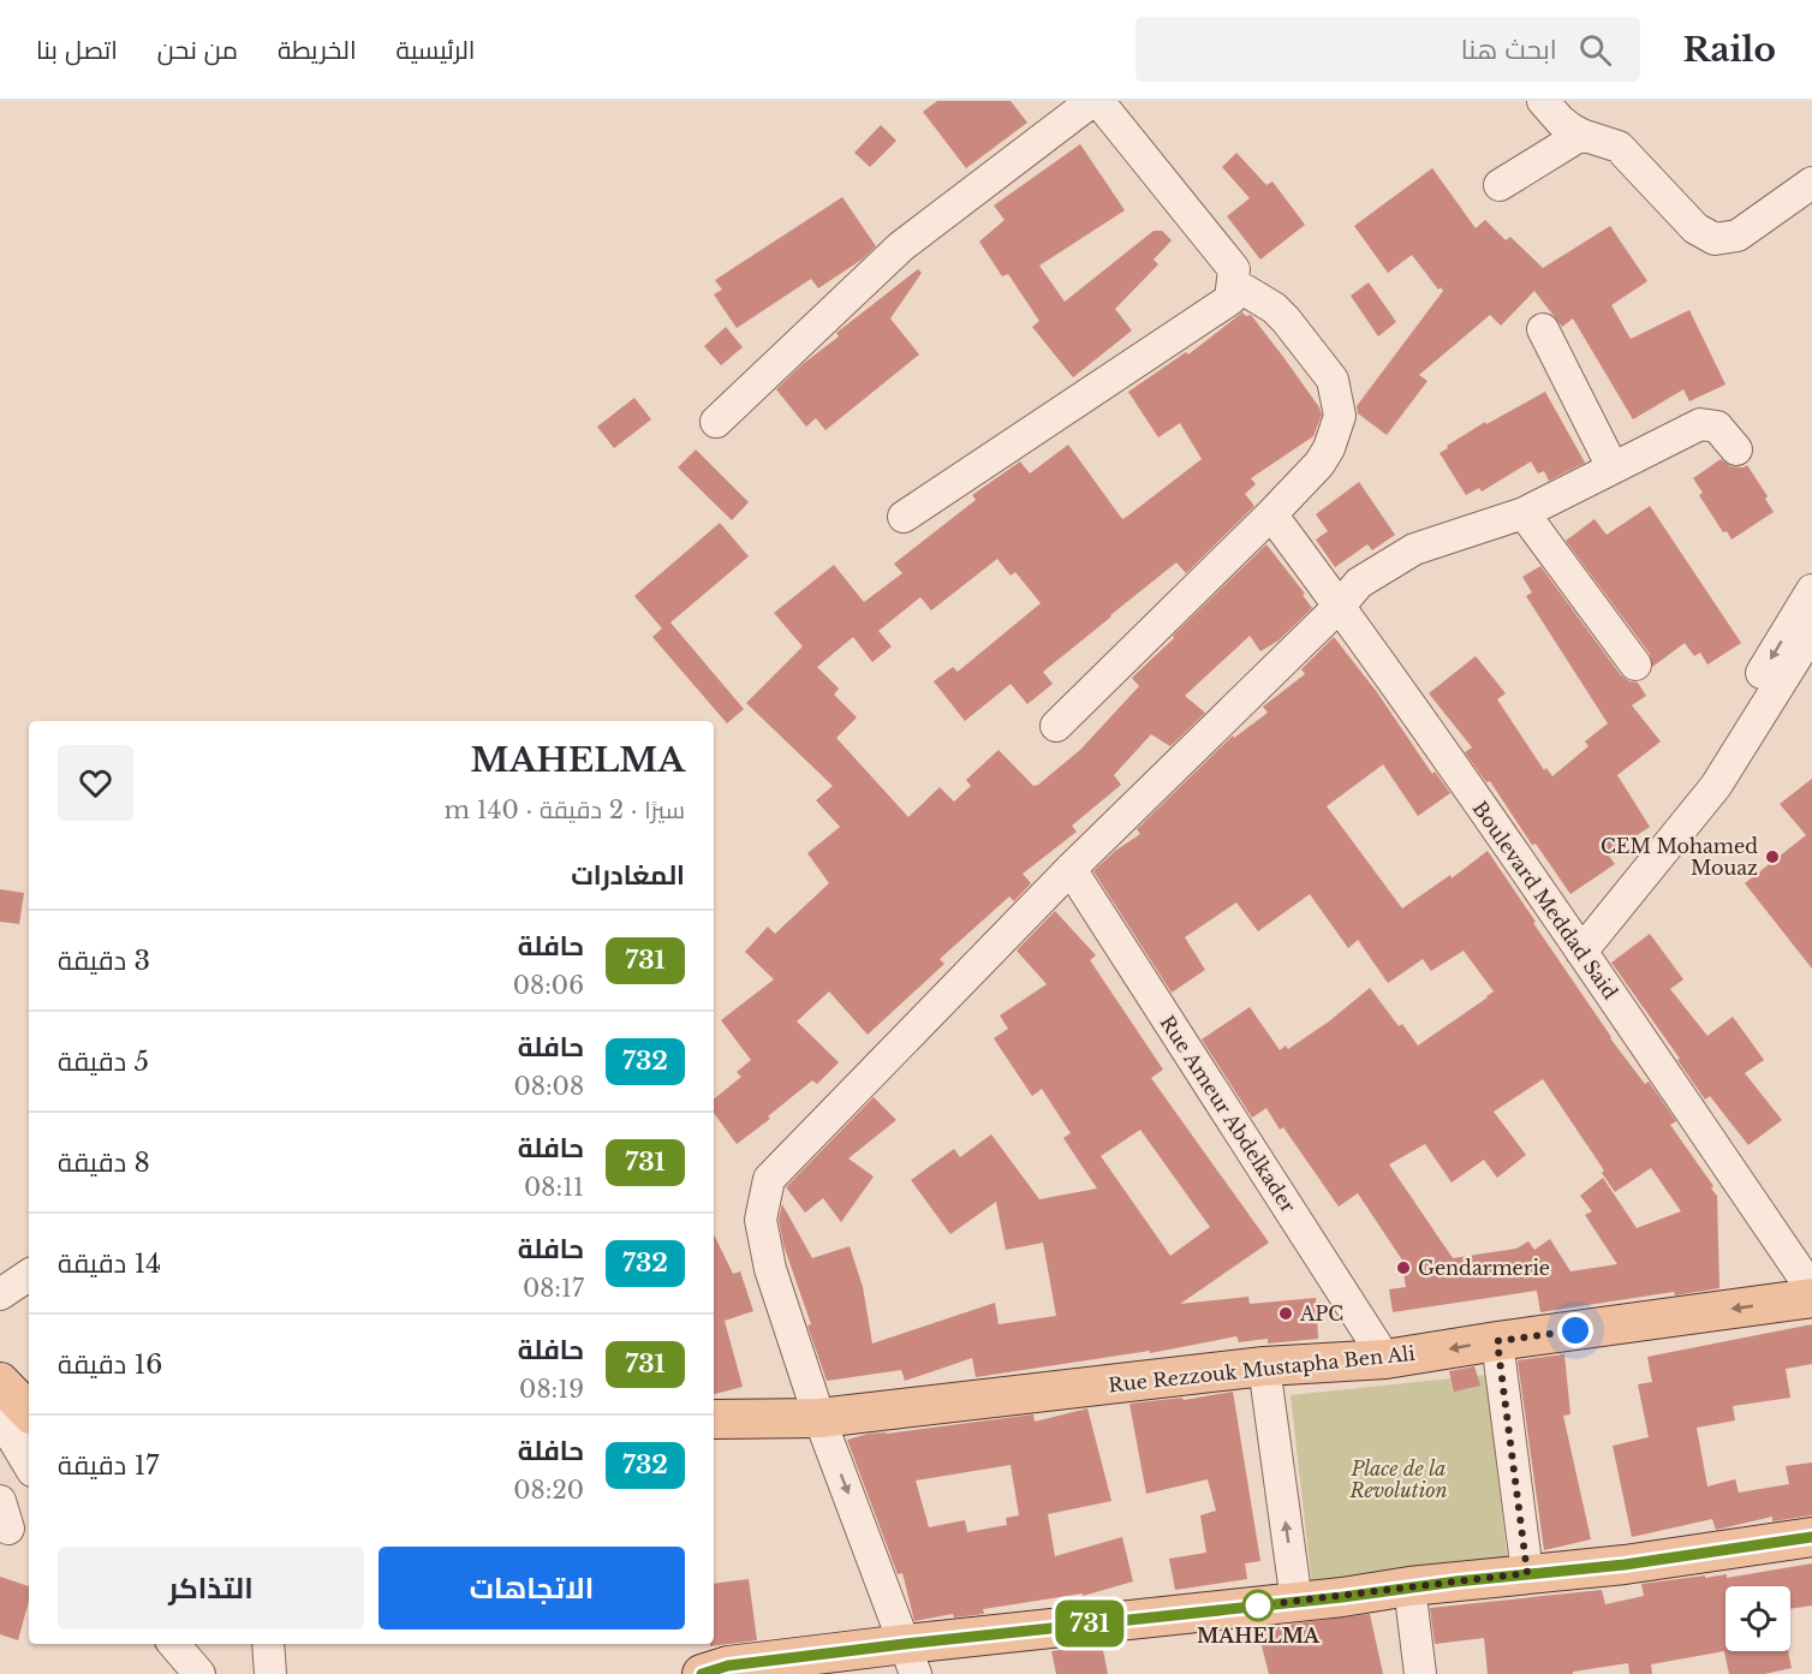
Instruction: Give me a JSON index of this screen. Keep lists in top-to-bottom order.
{
  "streets": {
    "main road": ["Rue Rezzouk Mustapha Ben Ali"],
    "street": ["Boulevard Meddad Said", "Rue Ameur Abdelkader"]
  },
  "crossings": [
    ["Rue Ameur Abdelkader", "Rue Rezzouk Mustapha Ben Ali"]
  ],
  "parks": ["Place de la Revolution"],
  "places": [
    "CEM Mohamed Mouaz",
    "Gendarmerie",
    "APC",
    "MAHELMA"
  ],
  "lines": ["bus line 731"],
  "page": {
    "header": "Railo",
    "search": "ابحث هنا",
    "nav": [
      "الرئيسية",
      "الخريطة",
      "من نحن",
      "اتصل بنا"
    ],
    "on_map": "731",
    "heading": [
      ["MAHELMA", "سيرًا · 2 دقيقة · 140 m"],
      "المغادرات"
    ],
    "list": [
      {
        "mark": "731",
        "name": "حافلة",
        "note": "08:06",
        "value": "3 دقيقة"
      },
      {
        "mark": "732",
        "name": "حافلة",
        "note": "08:08",
        "value": "5 دقيقة"
      },
      {
        "mark": "731",
        "name": "حافلة",
        "note": "08:11",
        "value": "8 دقيقة"
      },
      {
        "mark": "732",
        "name": "حافلة",
        "note": "08:17",
        "value": "14 دقيقة"
      },
      {
        "mark": "731",
        "name": "حافلة",
        "note": "08:19",
        "value": "16 دقيقة"
      },
      {
        "mark": "732",
        "name": "حافلة",
        "note": "08:20",
        "value": "17 دقيقة"
      }
    ],
    "buttons": ["الاتجاهات", "التذاكر"]
  }
}
